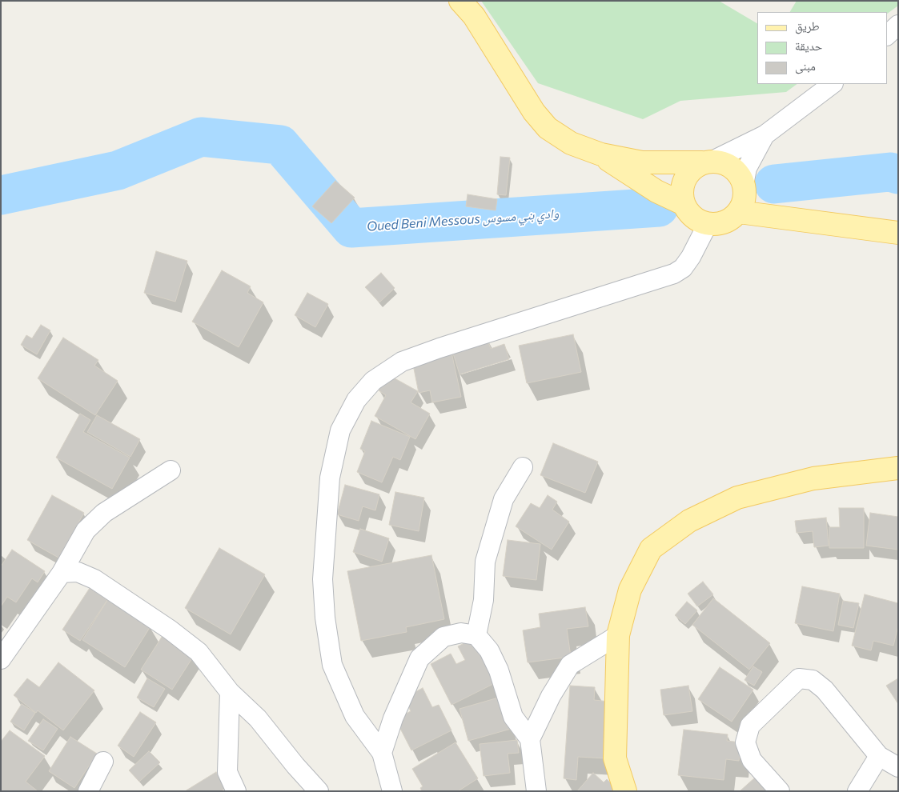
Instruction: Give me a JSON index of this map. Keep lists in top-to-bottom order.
{
  "water": ["Oued Beni Messous وادي بني مسوس"],
  "legend": ["طريق", "حديقة", "مبنى"]
}
